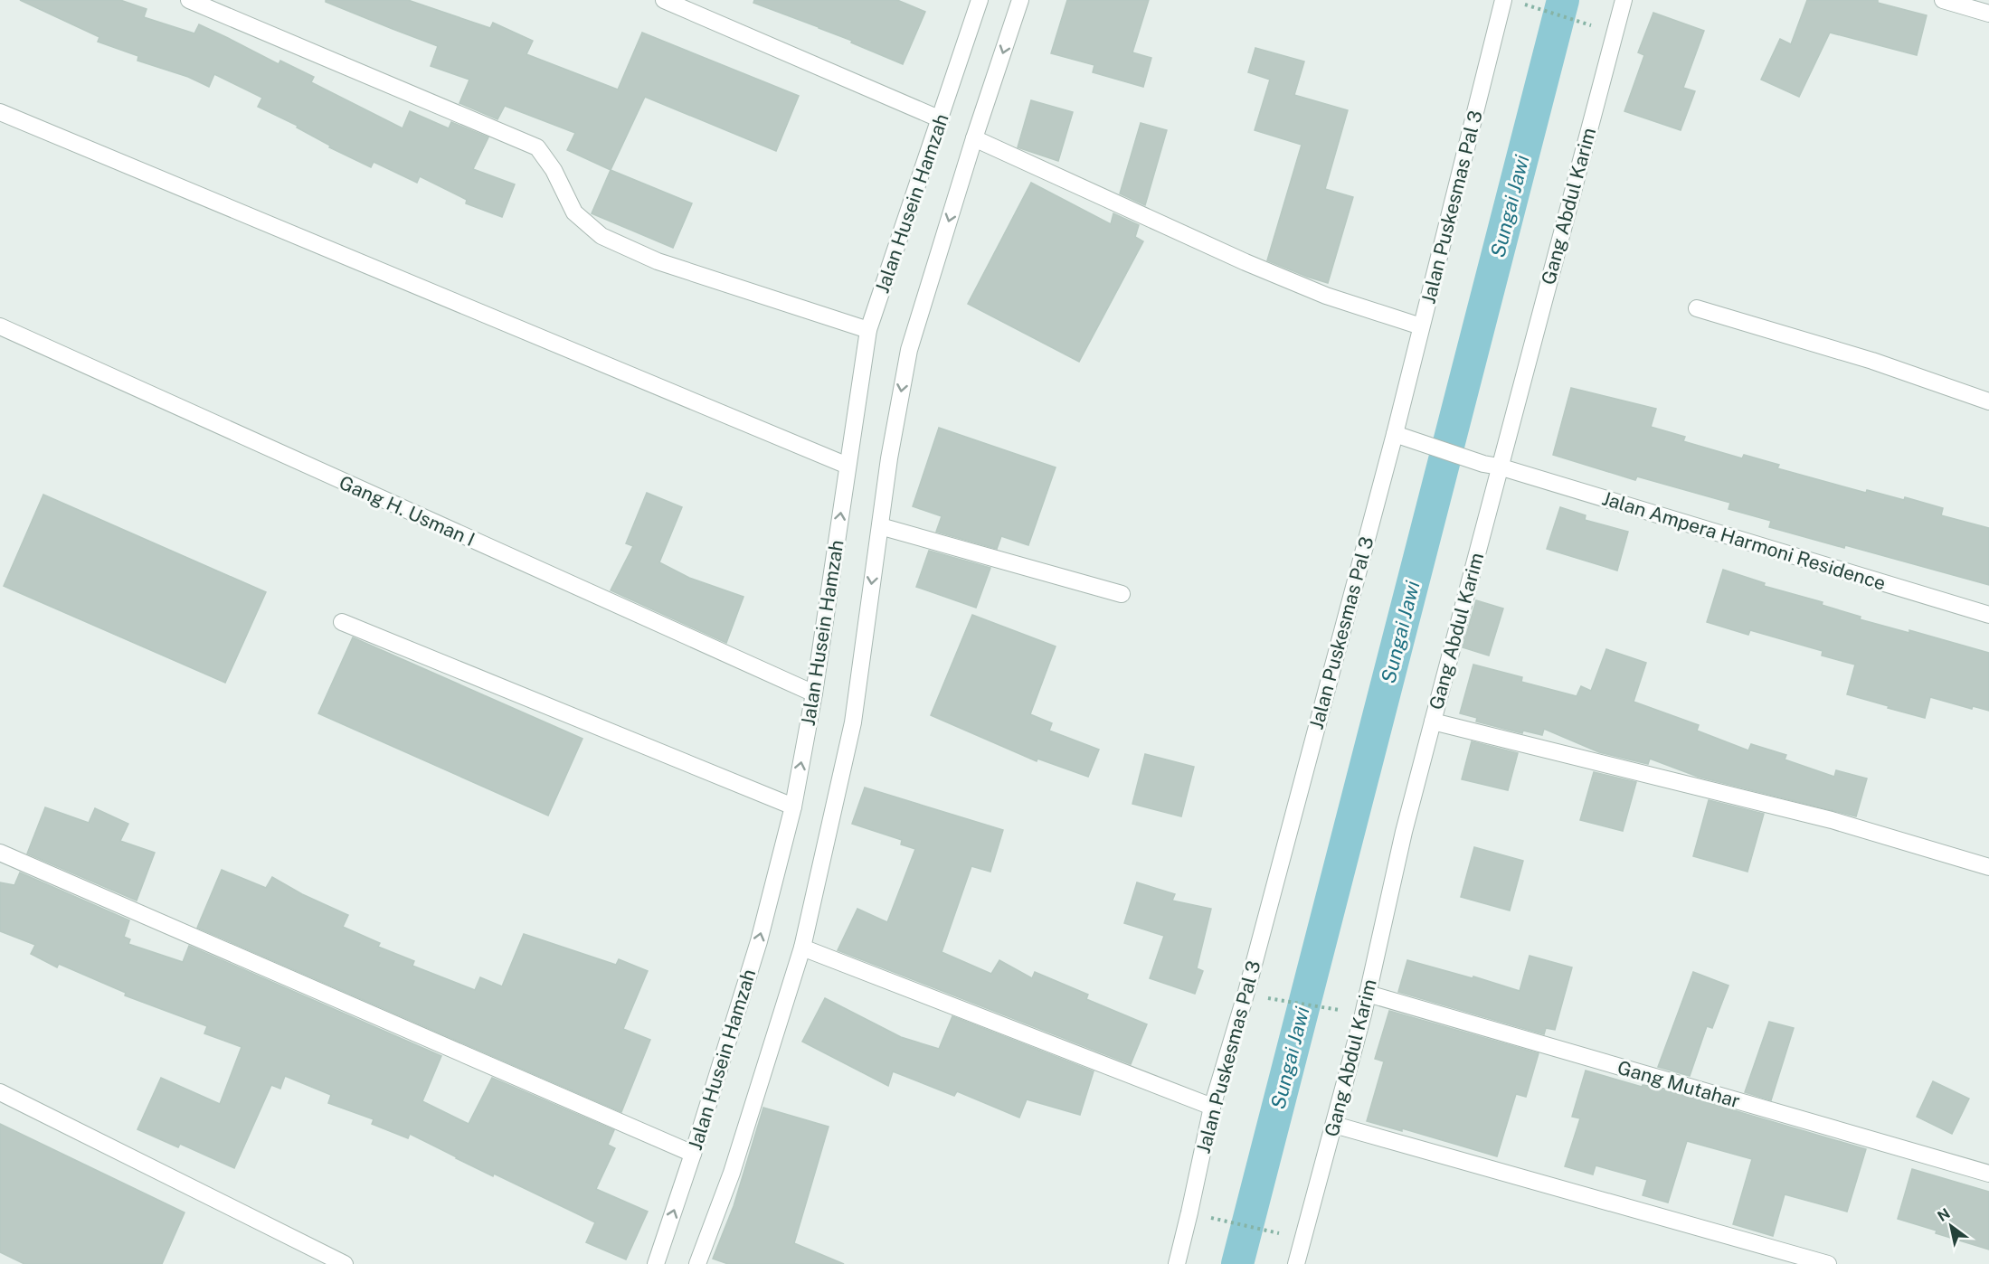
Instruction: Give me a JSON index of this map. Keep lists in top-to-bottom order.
{
  "streets": {
    "street": [
      "Jalan Husein Hamzah",
      "Gang Abdul Karim",
      "Jalan Puskesmas Pal 3",
      "Gang H. Usman I",
      "Jalan Ampera Harmoni Residence",
      "Gang Mutahar"
    ]
  },
  "crossings": [
    ["Jalan Husein Hamzah", "Gang H. Usman I"],
    ["Gang Abdul Karim", "Jalan Ampera Harmoni Residence"],
    ["Gang Abdul Karim", "Gang Mutahar"],
    ["Jalan Puskesmas Pal 3", "Jalan Ampera Harmoni Residence"]
  ],
  "water": ["Sungai Jawi"],
  "north": "top left"
}
